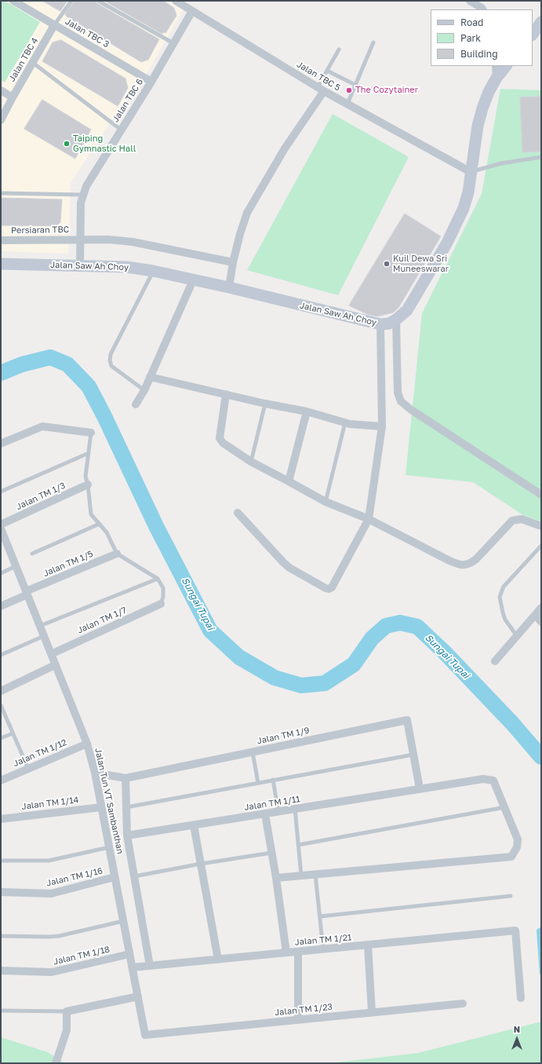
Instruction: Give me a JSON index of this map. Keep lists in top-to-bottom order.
{
  "streets": {
    "street": [
      "Jalan TBC 3",
      "Jalan TBC 4",
      "Jalan TBC 5",
      "Jalan TBC 6",
      "Persiaran TBC",
      "Jalan Saw Ah Choy",
      "Jalan TM 1/3",
      "Jalan TM 1/5",
      "Jalan TM 1/7",
      "Jalan TM 1/9",
      "Jalan TM 1/12",
      "Jalan Tun VT Sambanthan",
      "Jalan TM 1/14",
      "Jalan TM 1/11",
      "Jalan TM 1/16",
      "Jalan TM 1/21",
      "Jalan TM 1/18",
      "Jalan TM 1/23"
    ]
  },
  "crossings": [
    ["Jalan TBC 3", "Jalan TBC 4"],
    ["Jalan TBC 3", "Jalan TBC 6"],
    ["Jalan TBC 5", "Jalan TBC 6"],
    ["Jalan TBC 5", "Jalan Saw Ah Choy"],
    ["Jalan TBC 6", "Persiaran TBC"],
    ["Jalan TBC 6", "Jalan Saw Ah Choy"],
    ["Jalan TM 1/5", "Jalan Tun VT Sambanthan"],
    ["Jalan TM 1/7", "Jalan Tun VT Sambanthan"],
    ["Jalan TM 1/9", "Jalan Tun VT Sambanthan"],
    ["Jalan TM 1/9", "Jalan TM 1/11"],
    ["Jalan TM 1/12", "Jalan Tun VT Sambanthan"],
    ["Jalan Tun VT Sambanthan", "Jalan TM 1/14"],
    ["Jalan Tun VT Sambanthan", "Jalan TM 1/16"],
    ["Jalan Tun VT Sambanthan", "Jalan TM 1/21"],
    ["Jalan Tun VT Sambanthan", "Jalan TM 1/18"],
    ["Jalan Tun VT Sambanthan", "Jalan TM 1/23"]
  ],
  "water": ["Sungai Tupai"],
  "places": ["The Cozytainer", "Taiping Gymnastic Hall", "Kuil Dewa Sri Muneeswarar"],
  "legend": ["Road", "Park", "Building"],
  "north": "top"
}
